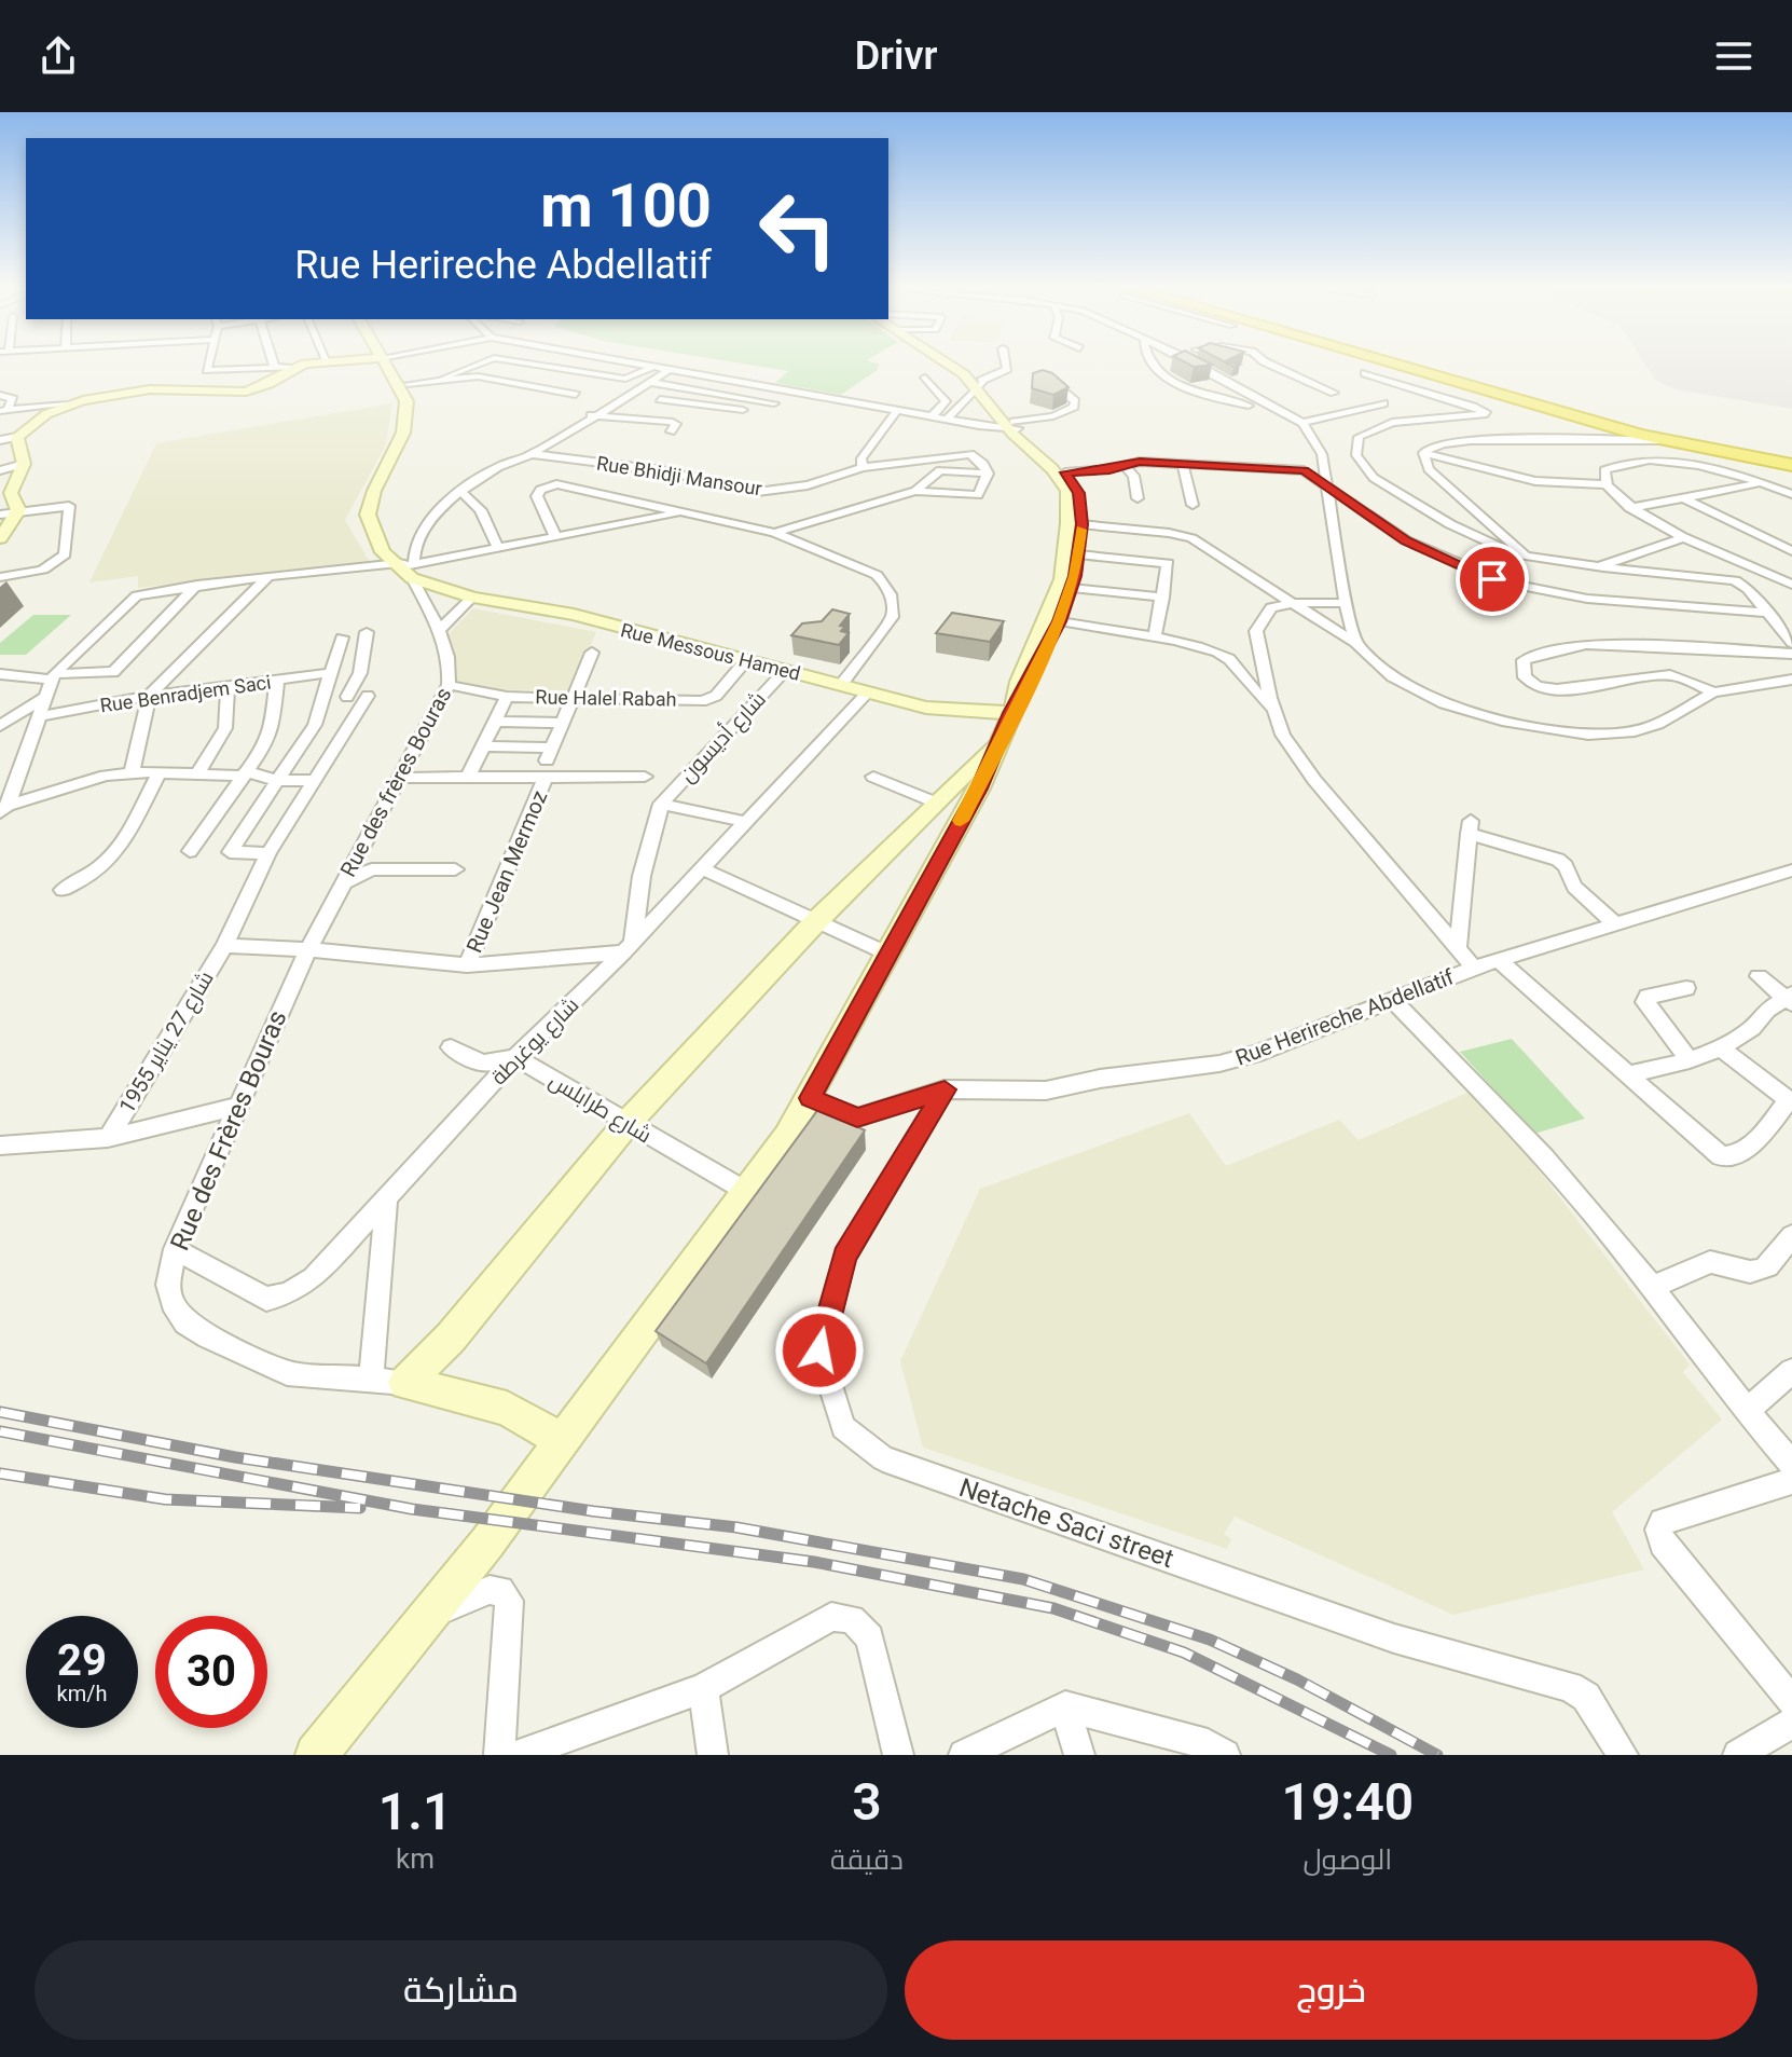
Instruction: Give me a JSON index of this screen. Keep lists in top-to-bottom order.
{
  "streets": {
    "street": [
      "Rue Bhidji Mansour",
      "Rue Messous Hamed",
      "Rue Benradjem Saci",
      "Rue Halel Rabah",
      "شارع أديسون",
      "Rue des frères Bouras",
      "Rue Jean Mermoz",
      "Rue Herireche Abdellatif",
      "شارع يوغرطة",
      "شارع 27 يناير 1955",
      "شارع طرابلس",
      "Rue des Frères Bouras",
      "Netache Saci street"
    ]
  },
  "crossings": [
    ["Rue Messous Hamed", "Rue Halel Rabah"],
    ["Rue Messous Hamed", "شارع أديسون"],
    ["Rue Messous Hamed", "Rue des frères Bouras"],
    ["Rue Messous Hamed", "شارع يوغرطة"],
    ["Rue Halel Rabah", "Rue des frères Bouras"],
    ["Rue Halel Rabah", "Rue Jean Mermoz"],
    ["Rue des frères Bouras", "Rue des Frères Bouras"],
    ["Rue Herireche Abdellatif", "Netache Saci street"],
    ["شارع يوغرطة", "شارع طرابلس"],
    ["شارع يوغرطة", "Rue des Frères Bouras"]
  ],
  "page": {
    "header": "Drivr",
    "turn": ["100 m", "Rue Herireche Abdellatif"],
    "speed": "29 km/h",
    "limit": "30",
    "eta": [
      "19:40",
      "الوصول",
      "3",
      "دقيقة",
      "1.1",
      "km"
    ],
    "buttons": ["خروج", "مشاركة"]
  }
}
